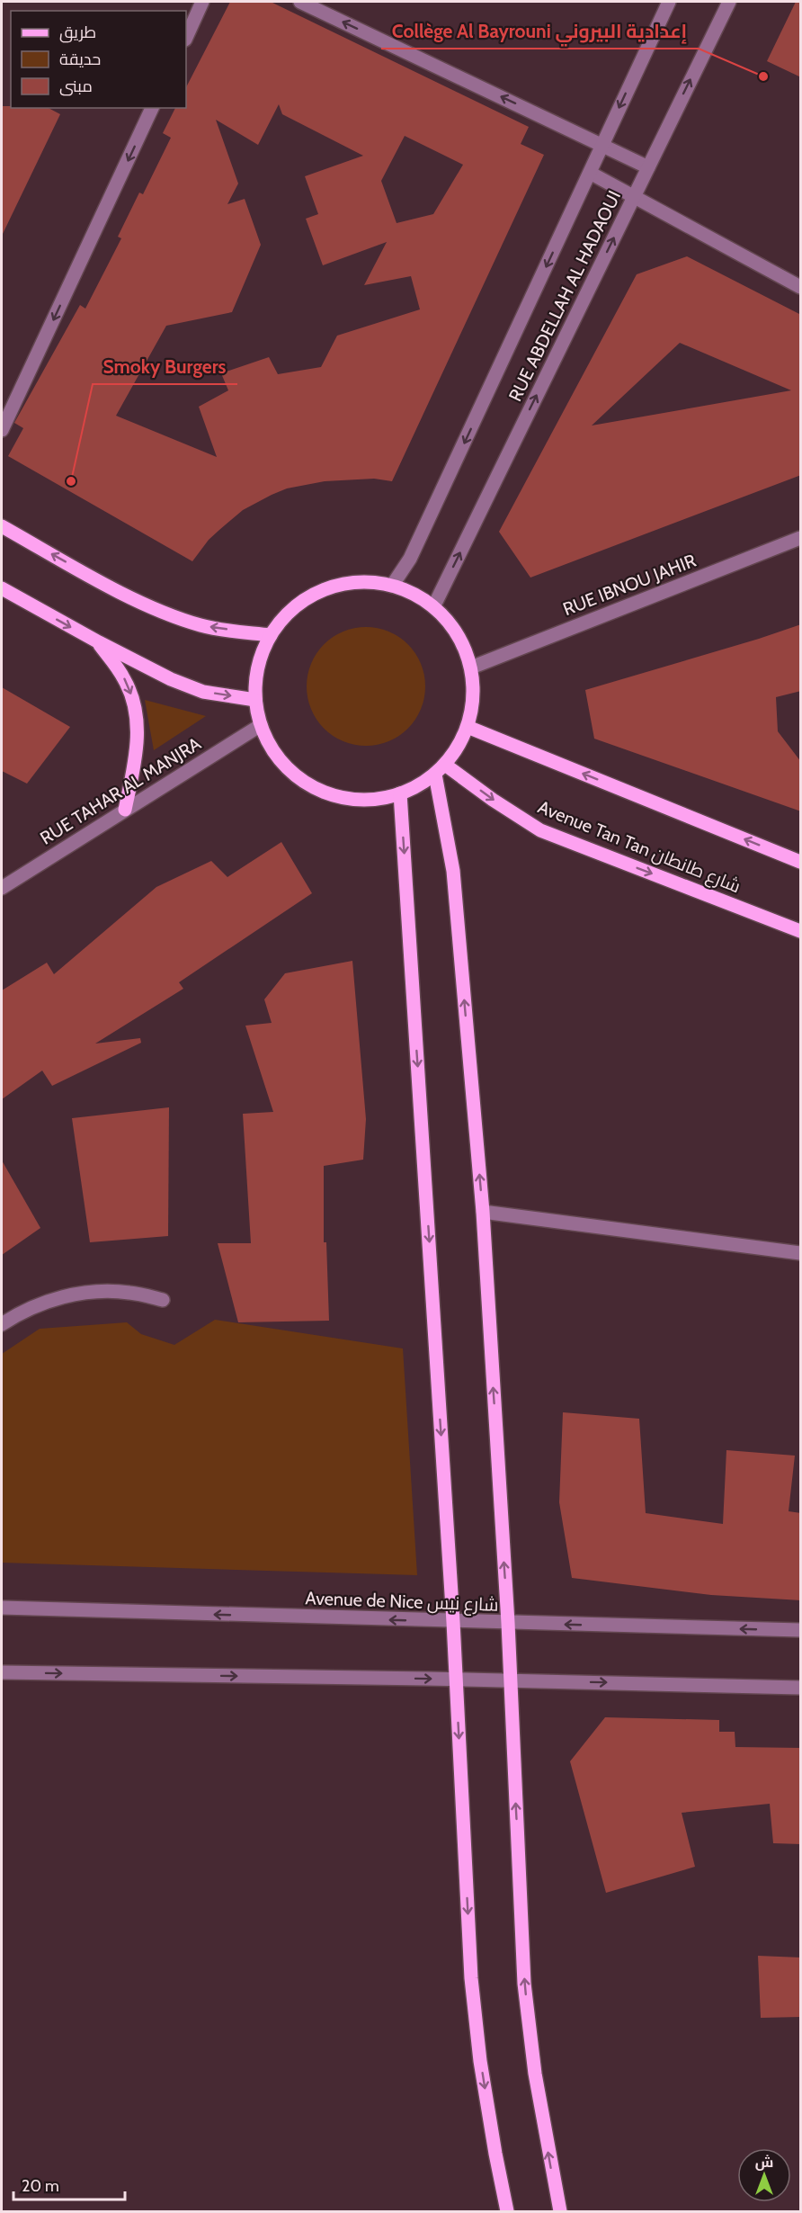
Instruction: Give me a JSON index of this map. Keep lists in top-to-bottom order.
{
  "streets": {
    "main road": ["Avenue Tan Tan شارع طانطان"],
    "street": [
      "RUE ABDELLAH AL HADAOUI",
      "RUE IBNOU JAHIR",
      "RUE TAHAR AL MANJRA",
      "Avenue de Nice شارع نيس"
    ]
  },
  "places": ["Collège Al Bayrouni إعدادية البيروني", "Smoky Burgers"],
  "legend": ["طريق", "حديقة", "مبنى"],
  "scale_bar": "20 m",
  "north": "top"
}
